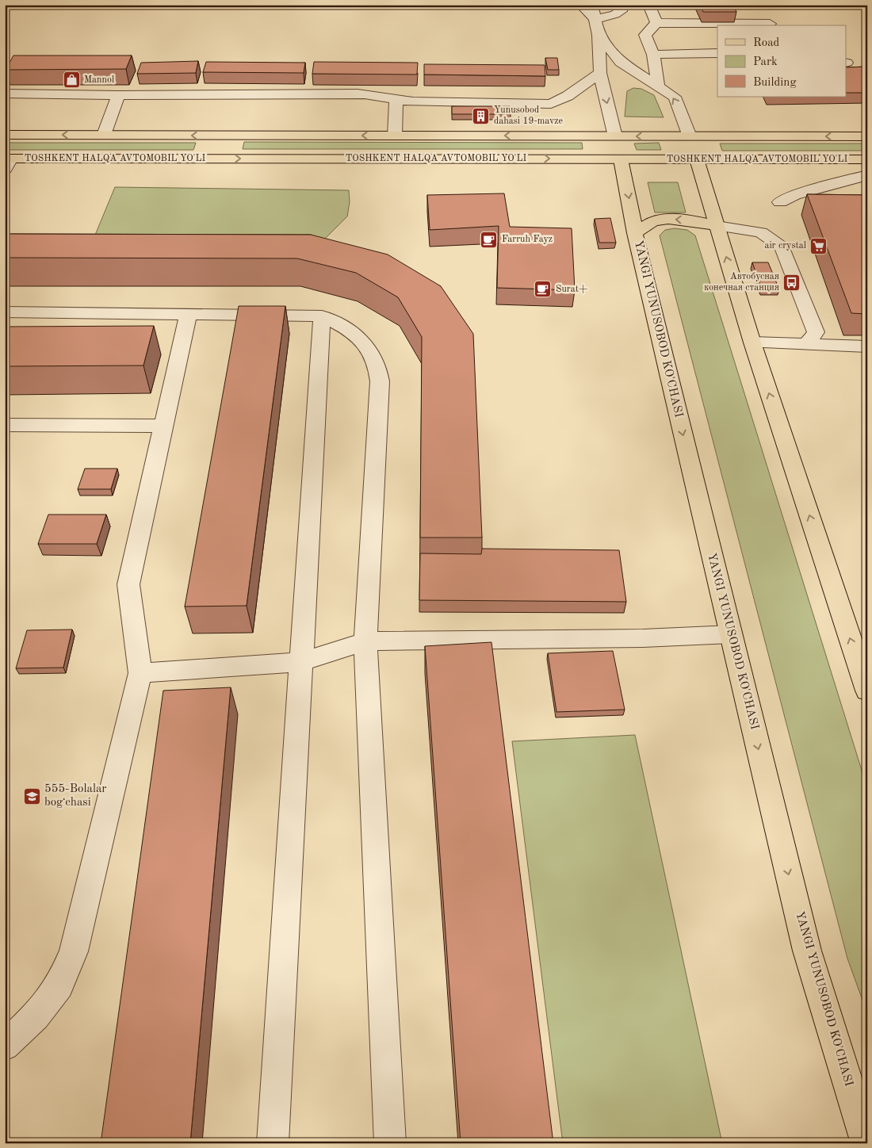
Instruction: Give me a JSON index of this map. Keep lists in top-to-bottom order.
{
  "streets": {
    "main road": ["TOSHKENT HALQA AVTOMOBIL YO'LI", "YANGI YUNUSOBOD KO'CHASI"]
  },
  "crossings": [
    ["TOSHKENT HALQA AVTOMOBIL YO'LI", "YANGI YUNUSOBOD KO'CHASI"]
  ],
  "places": {
    "shop": ["Mannol"],
    "building": ["Yunusobod dahasi 19-mavze"],
    "cafe": ["Farruh Fayz", "Surat+"],
    "supermarket": ["air crystal"],
    "bus stop": ["Автобусная конечная станция"],
    "school or university": ["555-Bolalar bogʻchasi"]
  },
  "legend": ["Road", "Park", "Building"]
}
